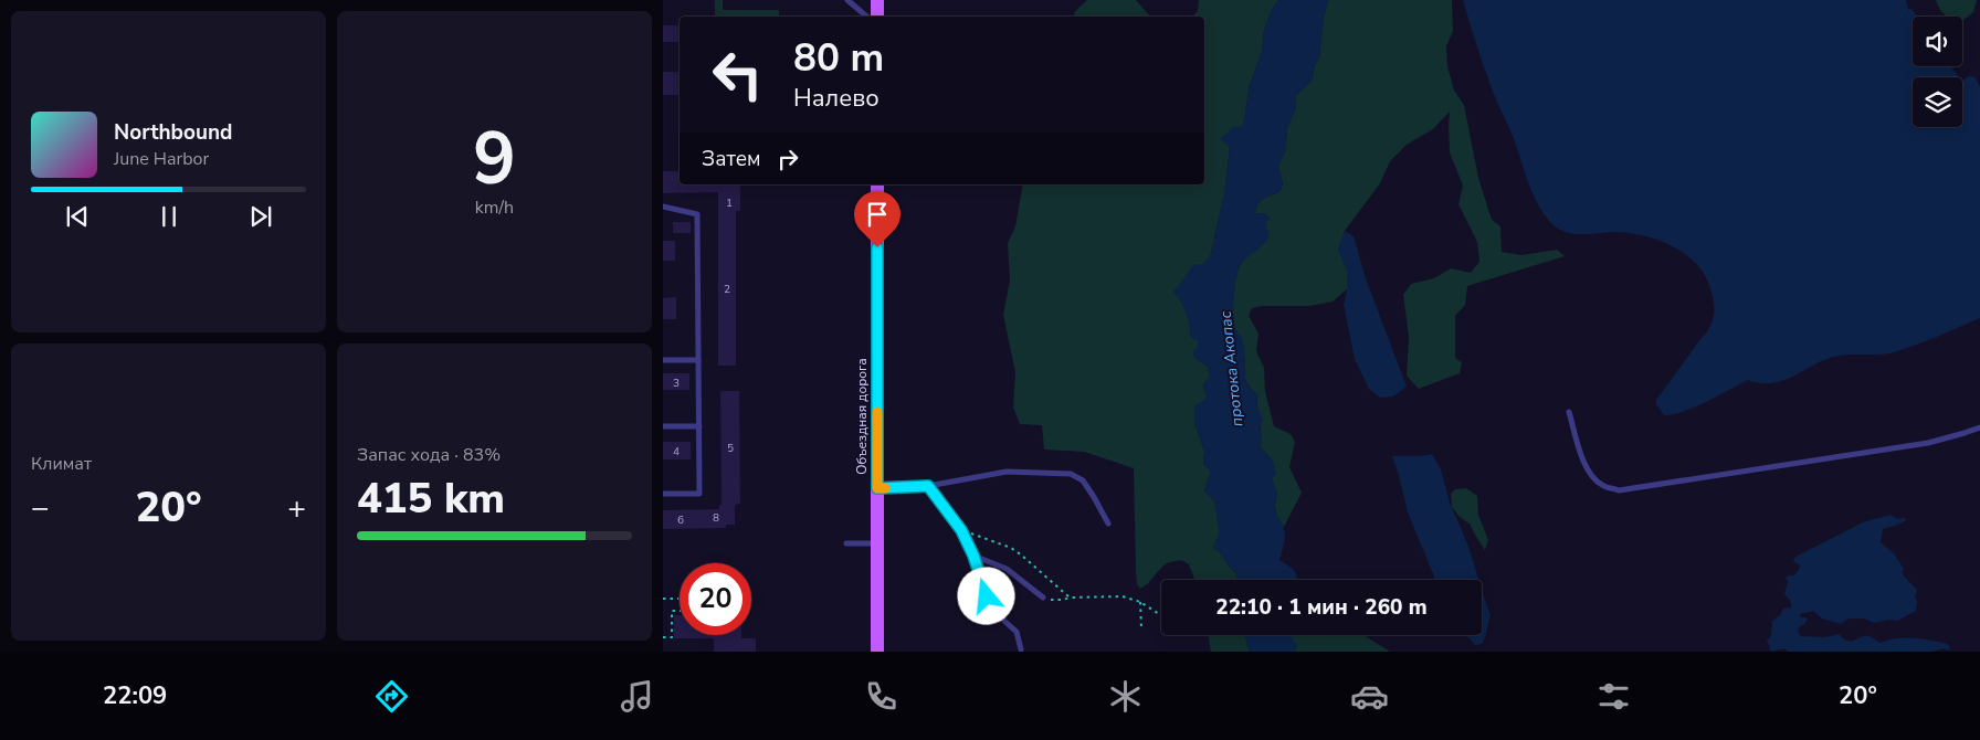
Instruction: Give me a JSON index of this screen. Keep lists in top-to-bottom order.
{
  "streets": {
    "main road": ["Объездная дорога"]
  },
  "water": ["протока Акопас"],
  "house_numbers": [
    "1",
    "2",
    "3",
    "5",
    "4",
    "8",
    "6"
  ],
  "page": {
    "tile": [
      ["9", "km/h"],
      "Климат",
      ["Запас хода · 83%", "415 km"]
    ],
    "turn": ["80 m", "Налево"],
    "song": ["Northbound", "June Harbor"],
    "then": "Затем",
    "heat": ["−", "20°", "+"],
    "limit": "20",
    "trip": "22:10 · 1 мин · 260 m",
    "tabs": ["22:09", "20°"]
  }
}
